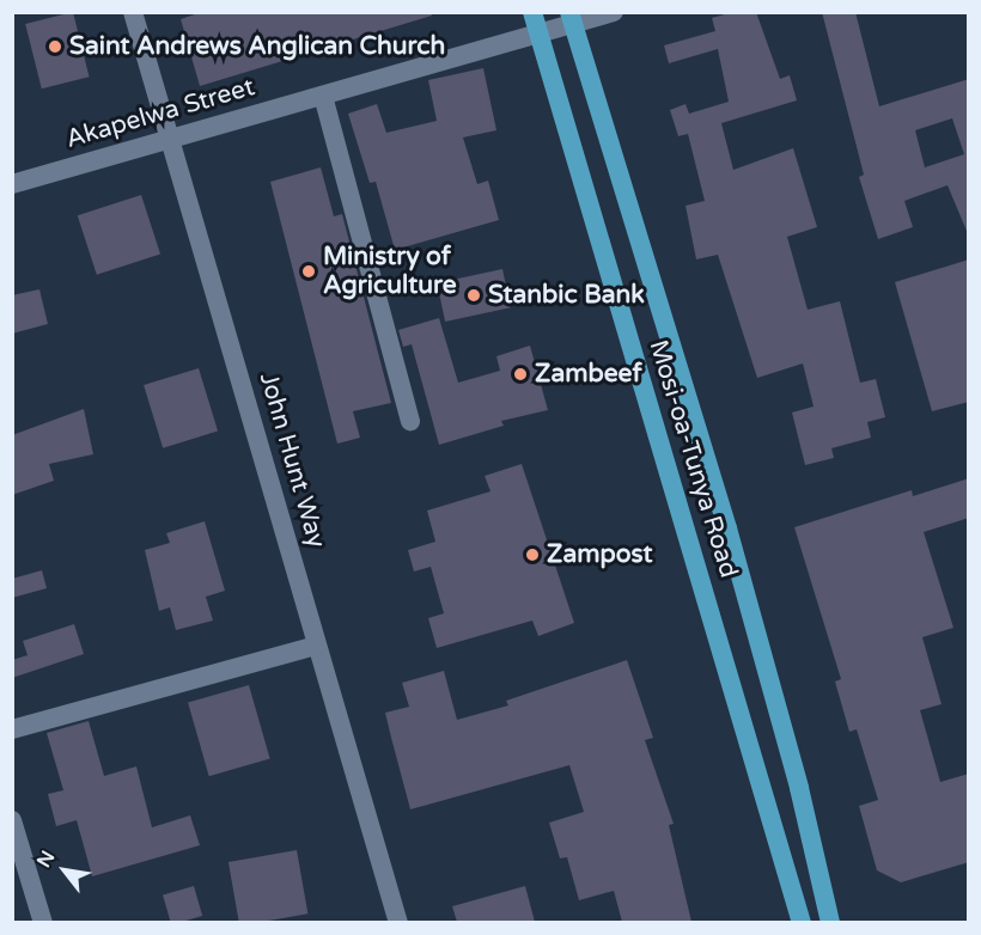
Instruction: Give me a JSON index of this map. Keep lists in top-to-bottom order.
{
  "streets": {
    "highway": ["Mosi-oa-Tunya Road"],
    "street": ["Akapelwa Street", "John Hunt Way"]
  },
  "crossings": [
    ["Akapelwa Street", "Mosi-oa-Tunya Road"],
    ["Akapelwa Street", "John Hunt Way"]
  ],
  "places": [
    "Saint Andrews Anglican Church",
    "Ministry of Agriculture",
    "Stanbic Bank",
    "Zambeef",
    "Zampost"
  ],
  "north": "top left"
}
